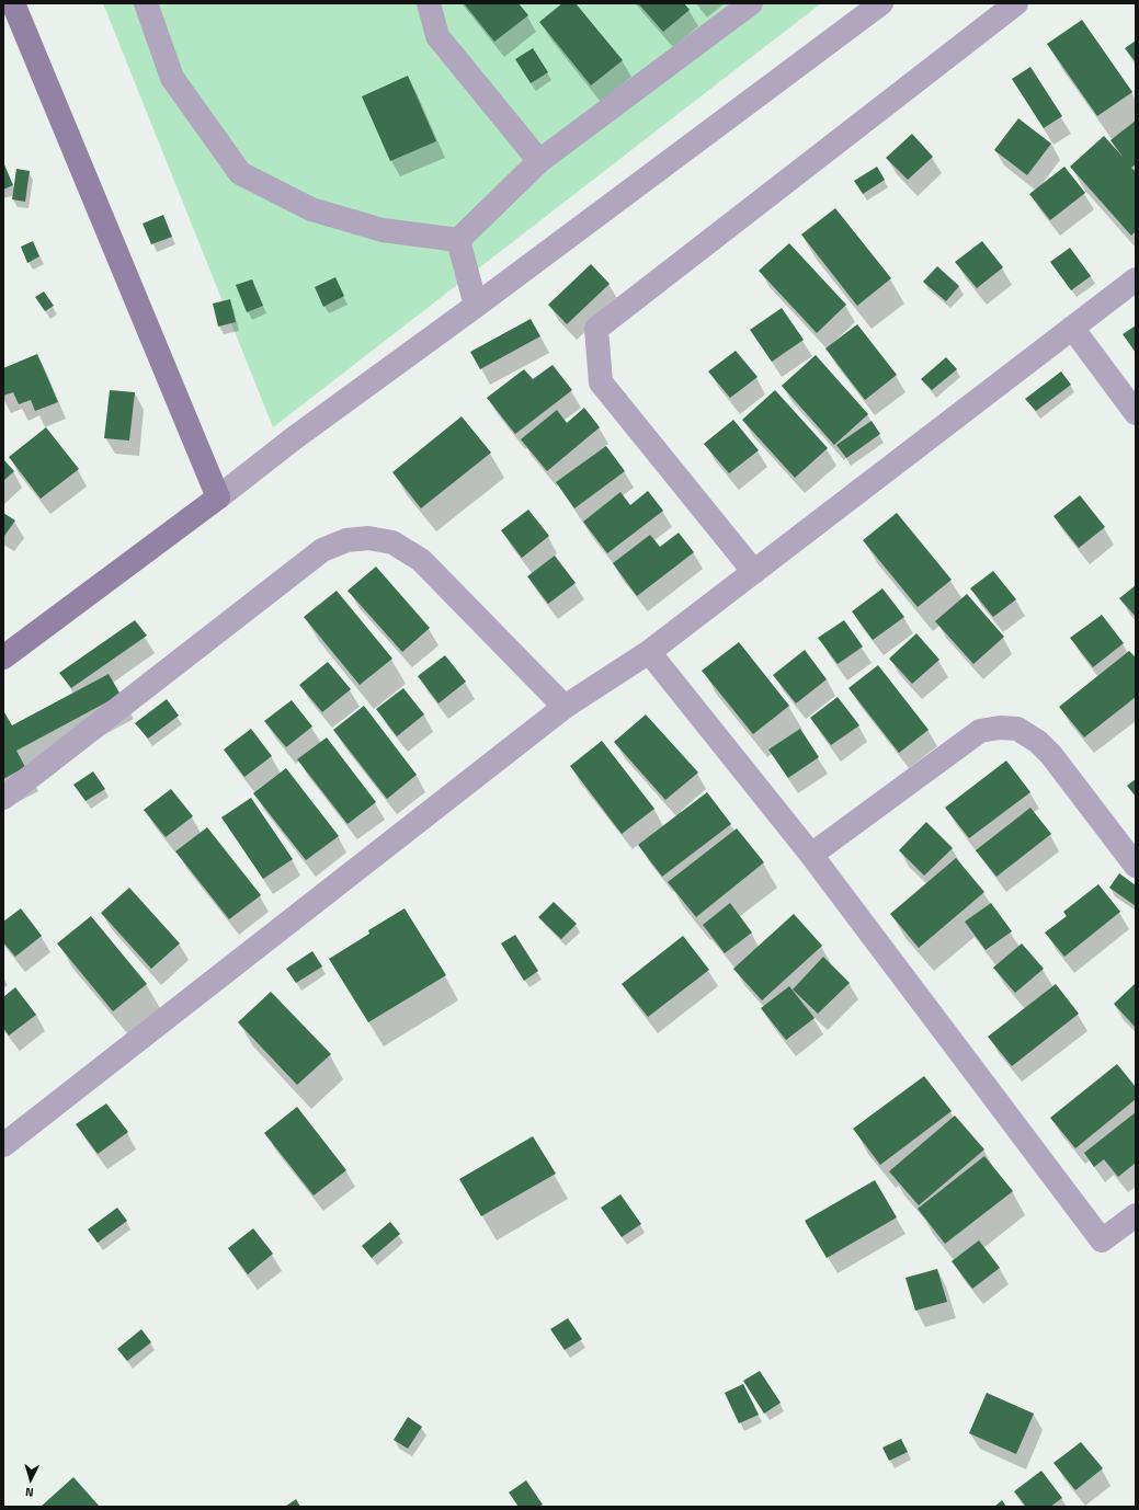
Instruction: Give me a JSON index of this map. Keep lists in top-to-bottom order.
{
  "north": "bottom"
}
